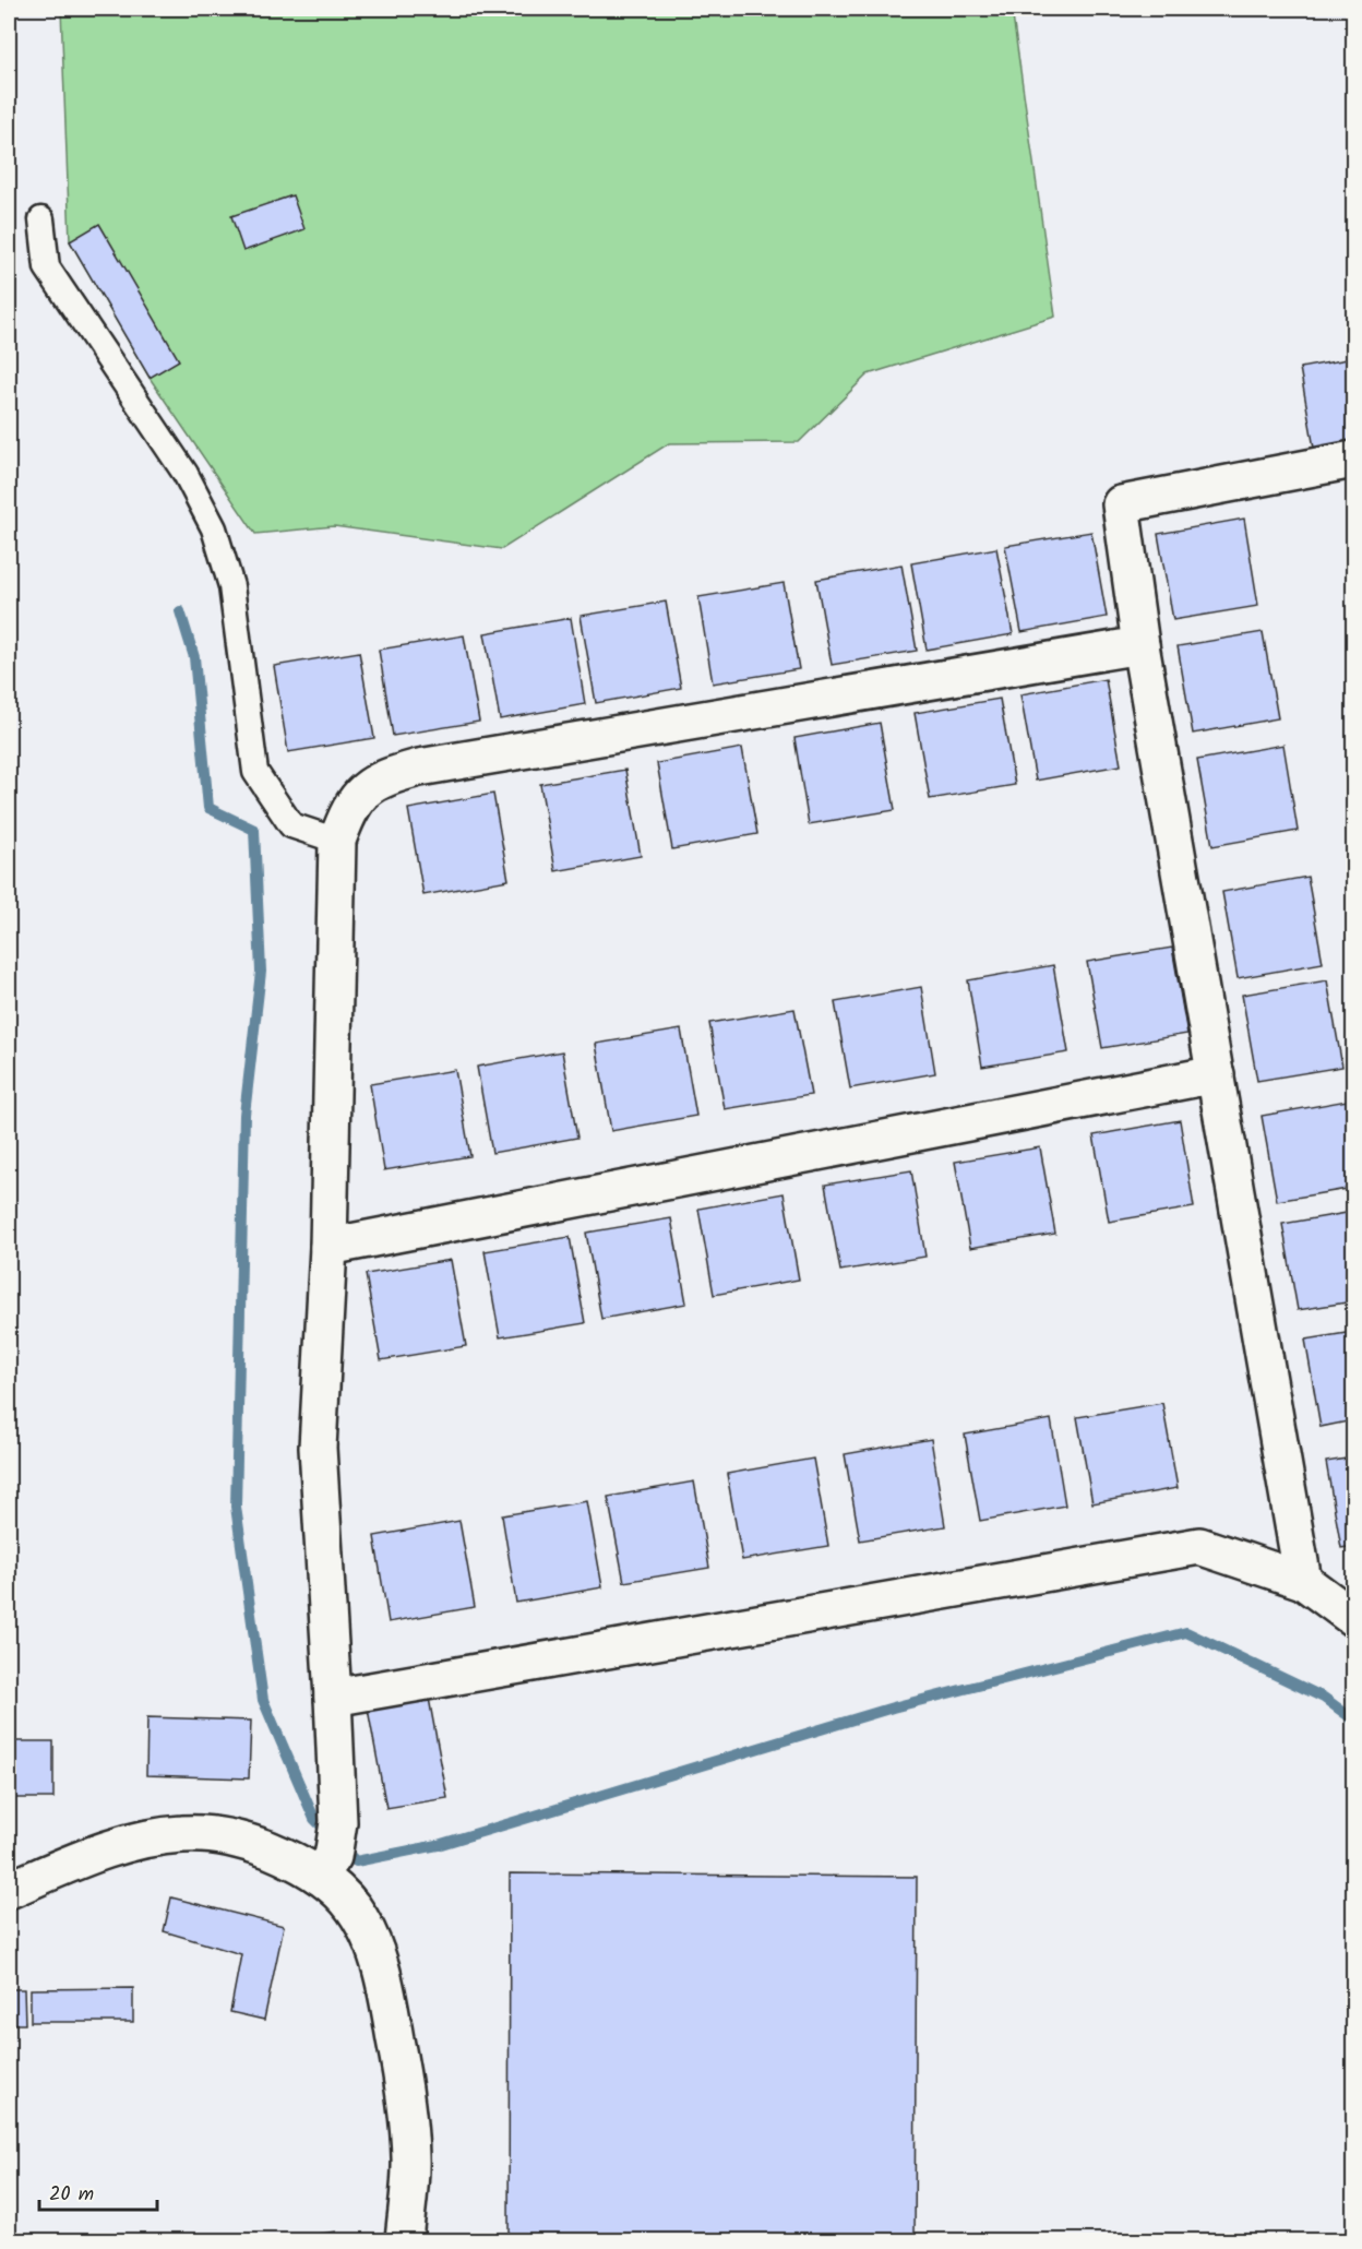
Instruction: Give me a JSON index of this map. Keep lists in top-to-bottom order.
{
  "scale_bar": "20 m"
}
